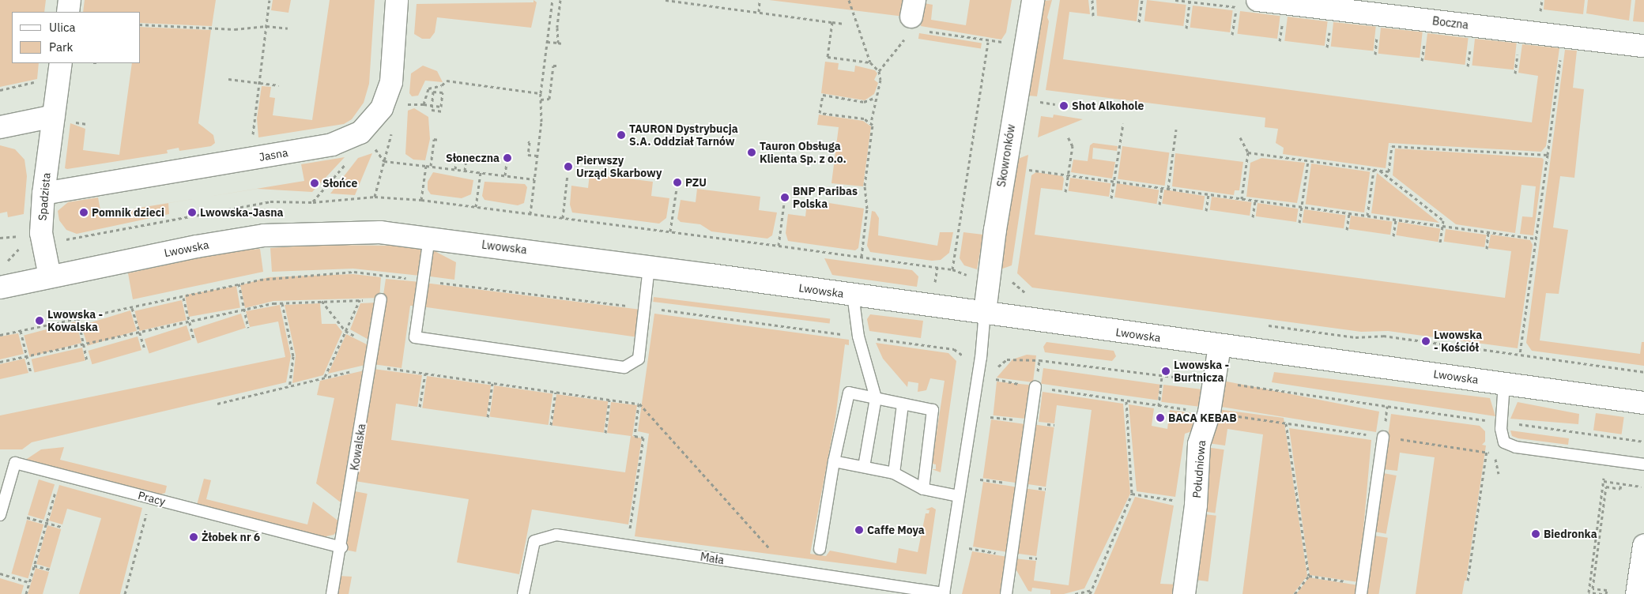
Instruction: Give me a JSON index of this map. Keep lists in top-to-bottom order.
{
  "streets": {
    "street": [
      "Boczna",
      "Jasna",
      "Skowronków",
      "Spadzista",
      "Lwowska",
      "Południowa"
    ],
    "lane": ["Kowalska", "Pracy", "Mała"]
  },
  "crossings": [
    ["Jasna", "Spadzista"],
    ["Skowronków", "Lwowska"],
    ["Spadzista", "Lwowska"],
    ["Lwowska", "Południowa"],
    ["Kowalska", "Pracy"]
  ],
  "places": [
    "Shot Alkohole",
    "TAURON Dystrybucja S.A. Oddział Tarnów",
    "Tauron Obsługa Klienta Sp. z o.o.",
    "Słoneczna",
    "Pierwszy Urząd Skarbowy",
    "PZU",
    "Słońce",
    "BNP Paribas Polska",
    "Pomnik dzieci",
    "Lwowska-Jasna",
    "Lwowska - Kowalska",
    "Lwowska - Kościół",
    "Lwowska - Burtnicza",
    "BACA KEBAB",
    "Caffe Moya",
    "Biedronka",
    "Żłobek nr 6"
  ],
  "legend": ["Ulica", "Park"]
}
